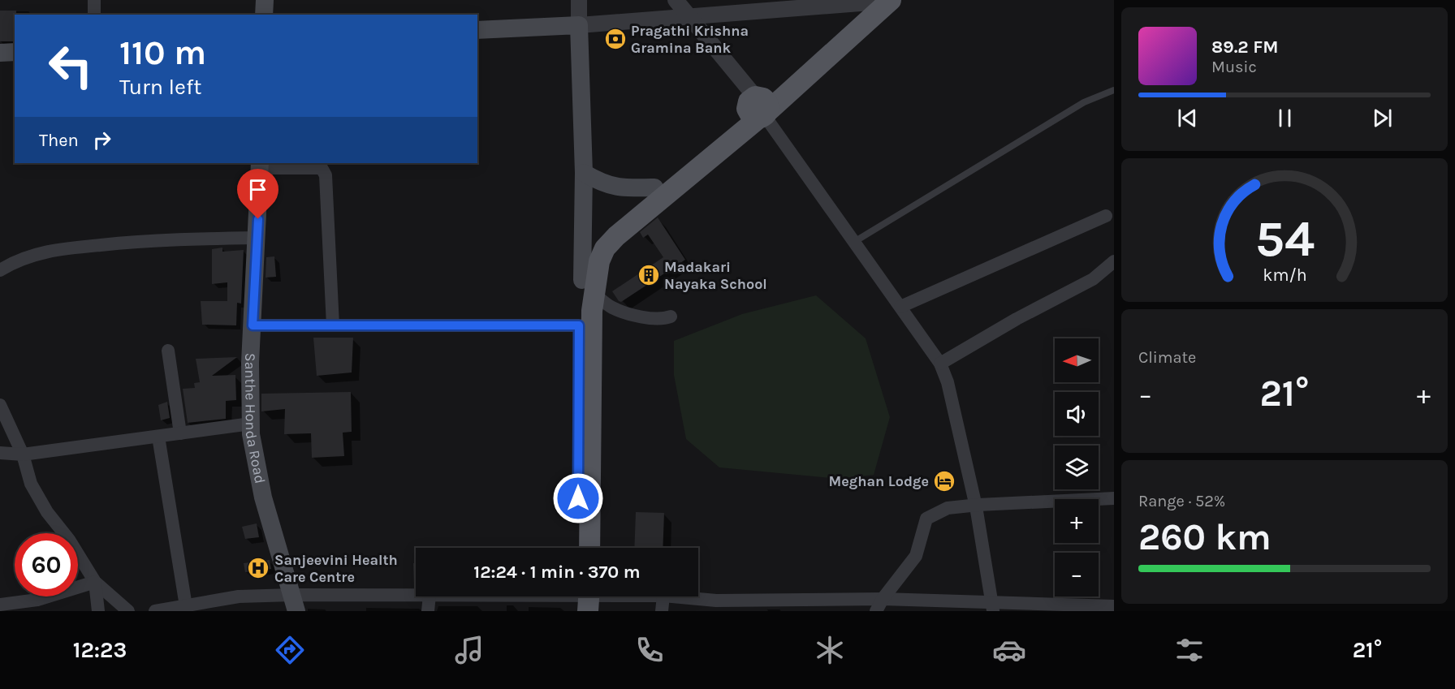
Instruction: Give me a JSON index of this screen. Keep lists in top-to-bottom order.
{
  "streets": {
    "main road": ["Santhe Honda Road"]
  },
  "places": {
    "bank": ["Pragathi Krishna Gramina Bank"],
    "building": ["Madakari Nayaka School"],
    "hotel": ["Meghan Lodge"],
    "hospital": ["Sanjeevini Health Care Centre"]
  },
  "north": "left",
  "page": {
    "turn": ["110 m", "Turn left"],
    "song": ["89.2 FM", "Music"],
    "then": "Then",
    "tile": [
      "Climate",
      ["Range · 52%", "260 km"]
    ],
    "map_buttons": ["+", "−"],
    "heat": ["−", "21°", "+"],
    "limit": "60",
    "trip": "12:24 · 1 min · 370 m",
    "tabs": ["12:23", "21°"],
    "gauge": ["54", "km/h"]
  }
}
